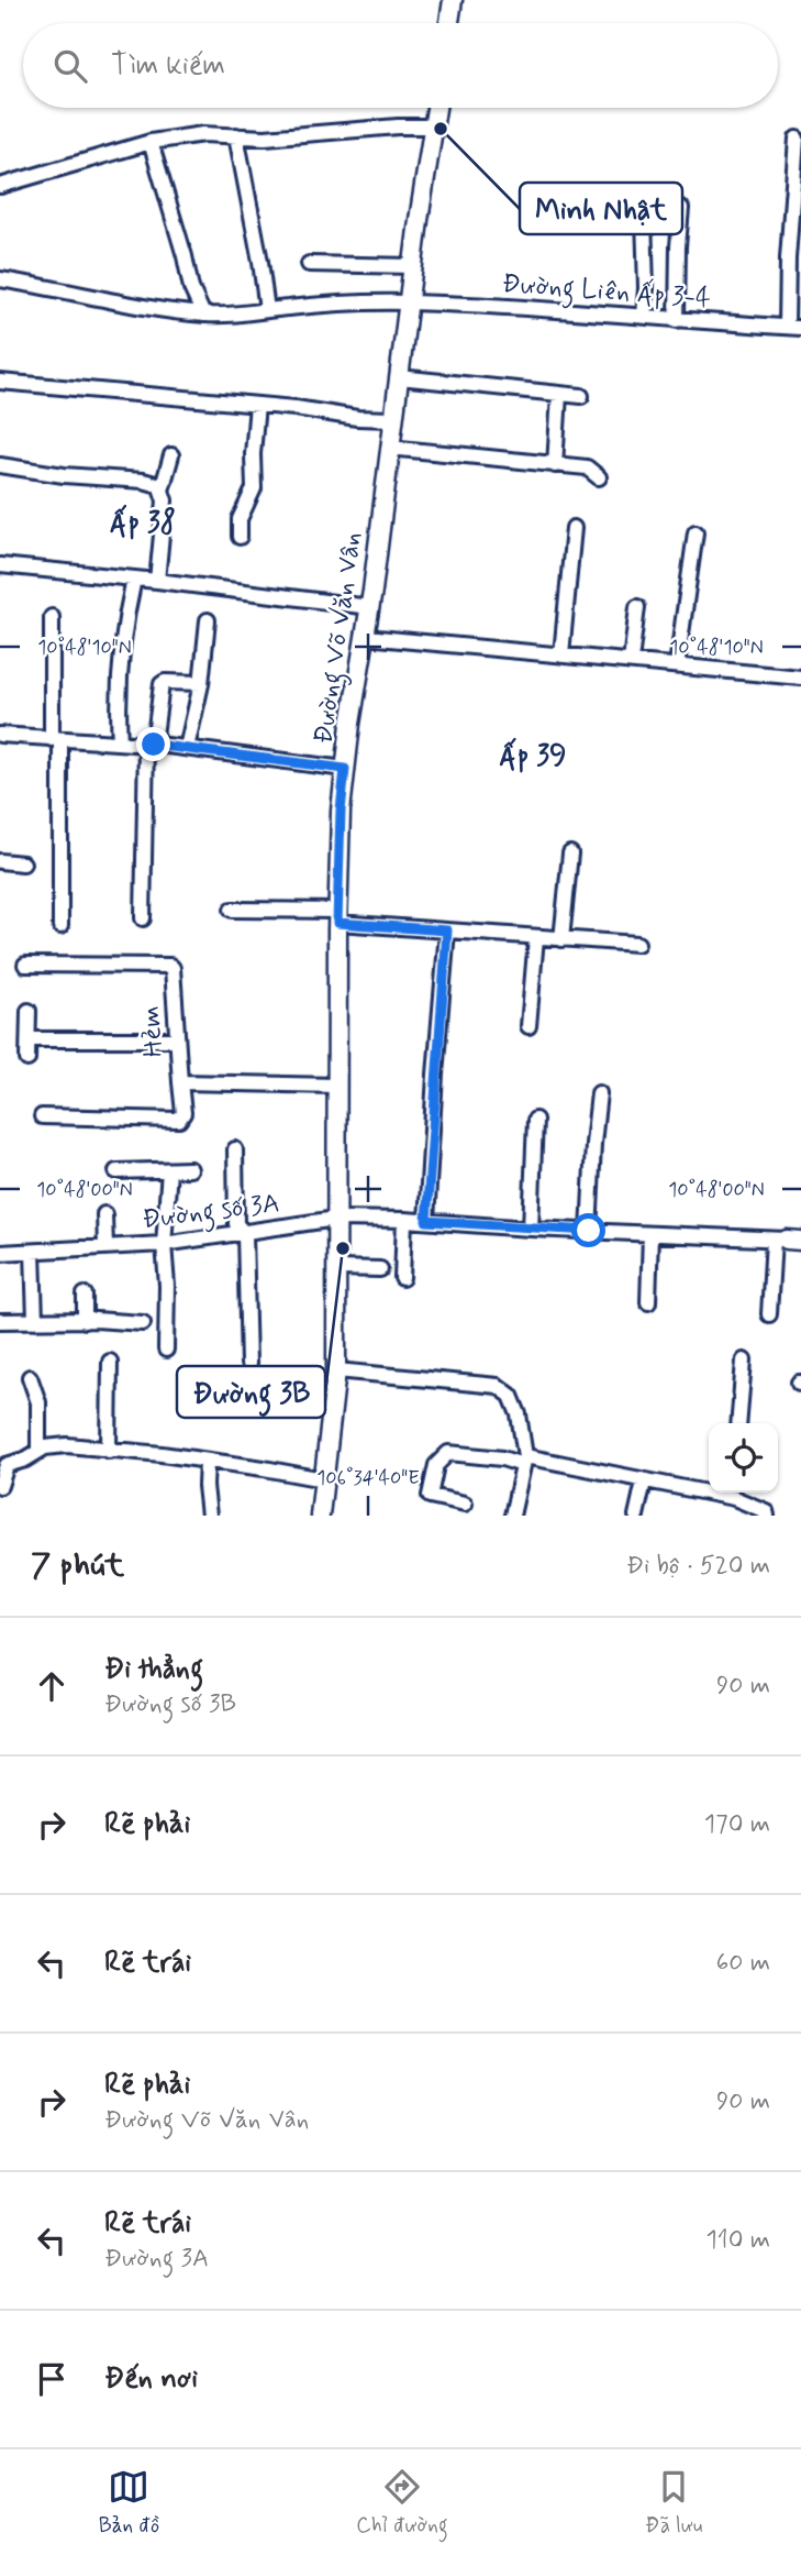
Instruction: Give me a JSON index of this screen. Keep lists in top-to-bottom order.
{
  "streets": {
    "street": [
      "Đường Liên Ấp 3-4",
      "Đường Võ Văn Vân",
      "Hẻm",
      "Đường số 3A"
    ]
  },
  "crossings": [
    ["Đường Liên Ấp 3-4", "Đường Võ Văn Vân"],
    ["Đường Võ Văn Vân", "Hẻm"],
    ["Đường Võ Văn Vân", "Đường số 3A"]
  ],
  "districts": ["Ấp 38", "Ấp 39"],
  "places": ["Minh Nhật", "Đường 3B"],
  "page": {
    "search": "Tìm kiếm",
    "heading": ["7 phút", "Đi bộ · 520 m"],
    "list": [
      ["Đi thẳng", "Đường số 3B", "90 m"],
      ["Rẽ phải", "170 m"],
      ["Rẽ trái", "60 m"],
      ["Rẽ phải", "Đường Võ Văn Vân", "90 m"],
      ["Rẽ trái", "Đường 3A", "110 m"],
      "Đến nơi"
    ],
    "nav": ["Bản đồ", "Chỉ đường", "Đã lưu"]
  },
  "coordinates": ["10°48'10\"N", "10°48'00\"N", "106°34'40\"E"]
}
